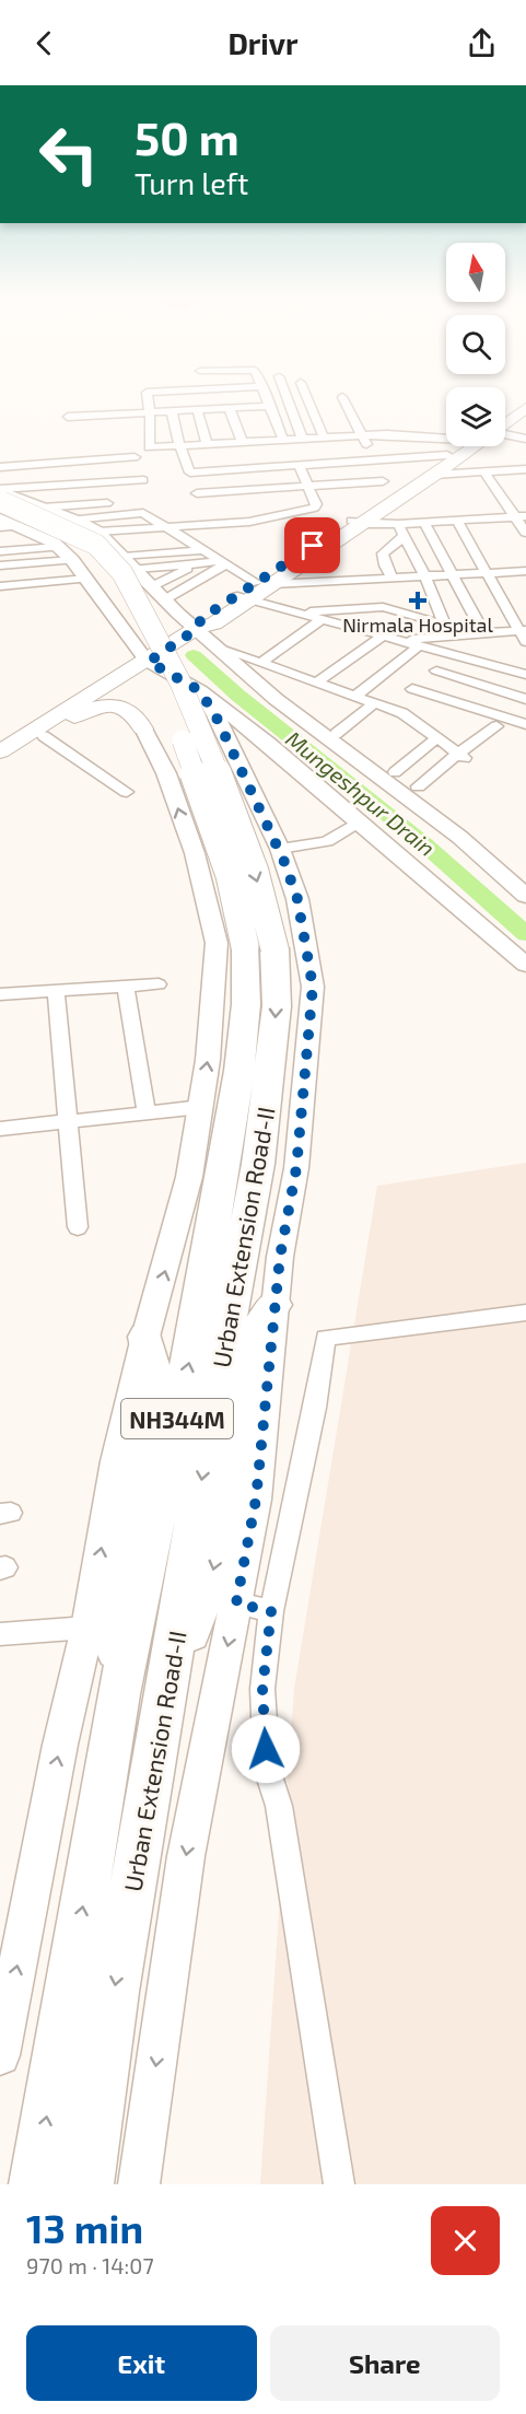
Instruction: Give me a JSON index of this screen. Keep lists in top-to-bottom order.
{
  "streets": {
    "highway": ["Urban Extension Road-II", "NH344M"]
  },
  "water": ["Mungeshpur Drain"],
  "places": {
    "health": ["Nirmala Hospital"]
  },
  "north": "top",
  "page": {
    "header": "Drivr",
    "turn": ["50 m", "Turn left"],
    "heading": ["13 min", "970 m · 14:07"],
    "buttons": ["Exit", "Share"]
  }
}
